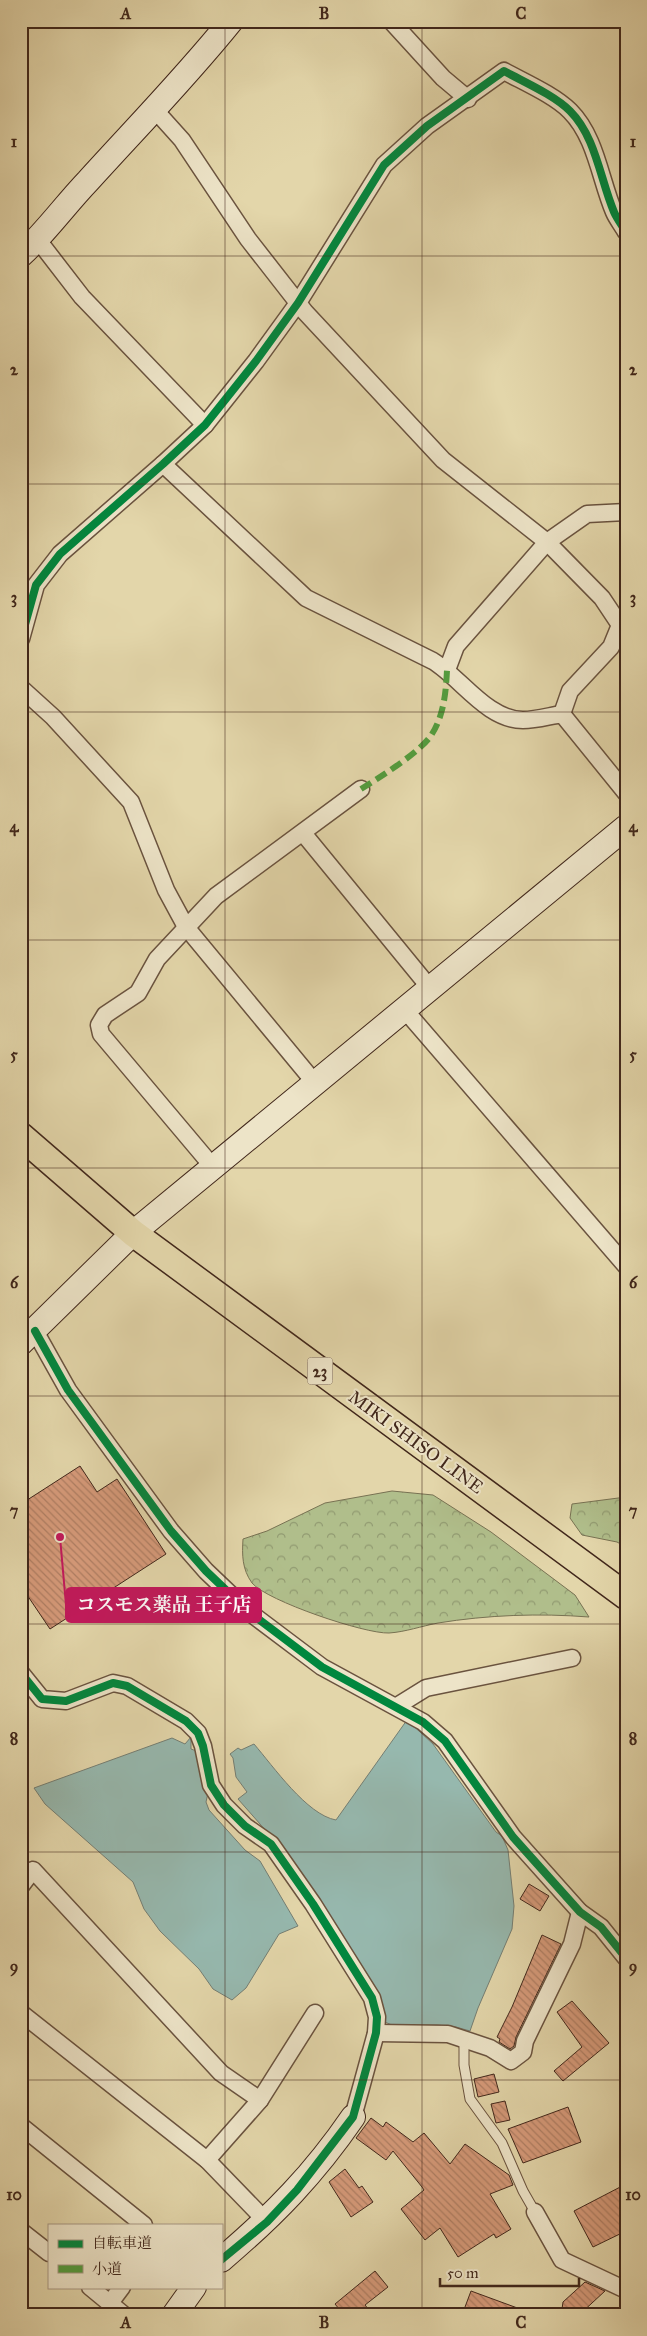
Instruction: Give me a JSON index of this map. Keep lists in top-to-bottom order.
{
  "streets": {
    "main road": ["23", "MIKI SHISO LINE"]
  },
  "places": ["コスモス薬品 王子店"],
  "legend": ["自転車道", "小道"],
  "scale_bar": "50 m",
  "grid": {
    "columns": ["A", "B", "C"],
    "rows": [
      "1",
      "2",
      "3",
      "4",
      "5",
      "6",
      "7",
      "8",
      "9",
      "10"
    ]
  }
}
